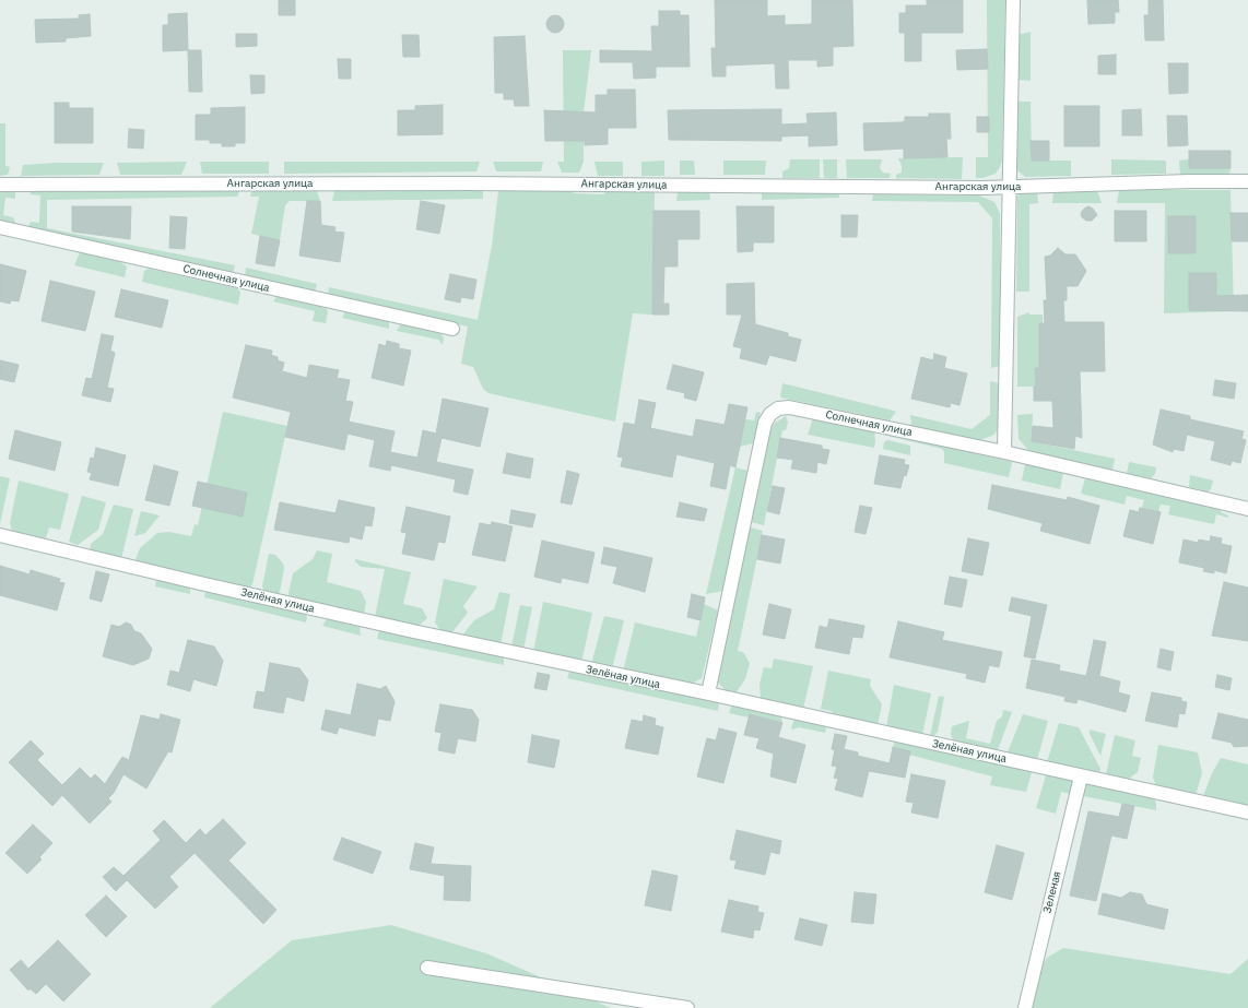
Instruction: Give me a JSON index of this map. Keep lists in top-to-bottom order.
{
  "streets": {
    "street": [
      "Ангарская улица",
      "Солнечная улица",
      "Зелёная улица",
      "Зеленая"
    ]
  },
  "crossings": [
    ["Солнечная улица", "Зелёная улица"],
    ["Зелёная улица", "Зеленая"]
  ]
}
